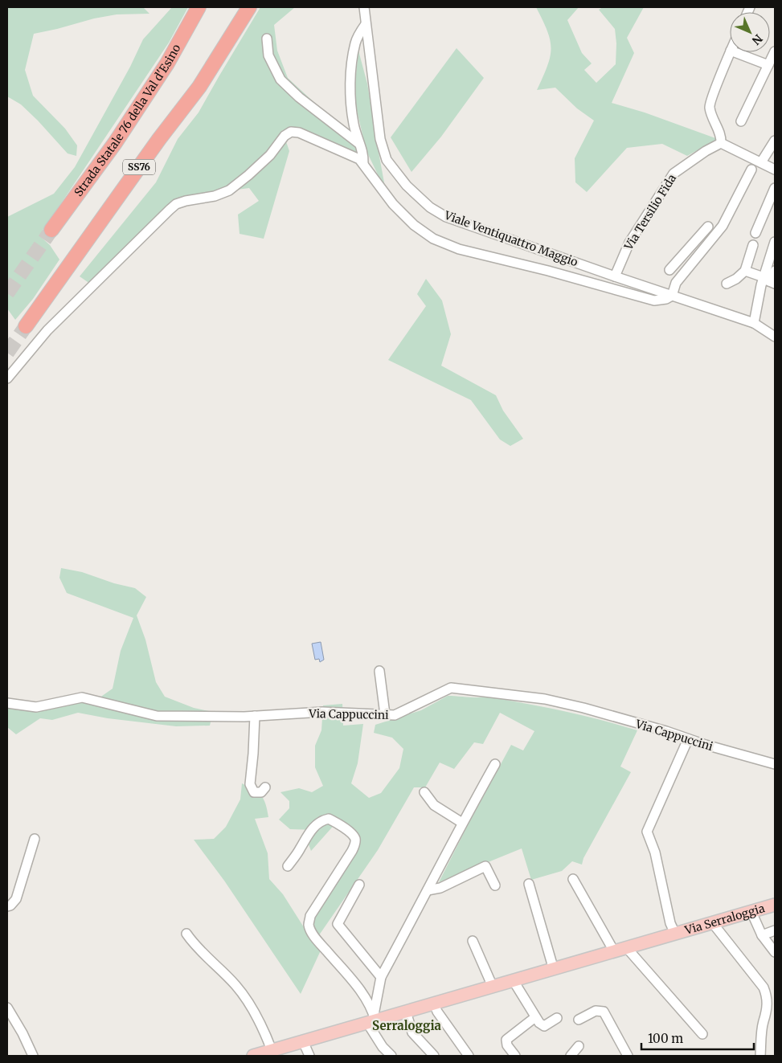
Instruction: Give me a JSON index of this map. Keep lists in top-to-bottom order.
{
  "streets": {
    "highway": ["Strada Statale 76 della Val d'Esino", "SS76"],
    "main road": ["Via Serraloggia"],
    "street": ["Via Tersilio Fida", "Viale Ventiquattro Maggio", "Via Cappuccini"]
  },
  "crossings": [
    ["Via Tersilio Fida", "Viale Ventiquattro Maggio"],
    ["Via Cappuccini", "Via Serraloggia"]
  ],
  "districts": ["Serraloggia"],
  "scale_bar": "100 m",
  "north": "bottom right"
}
